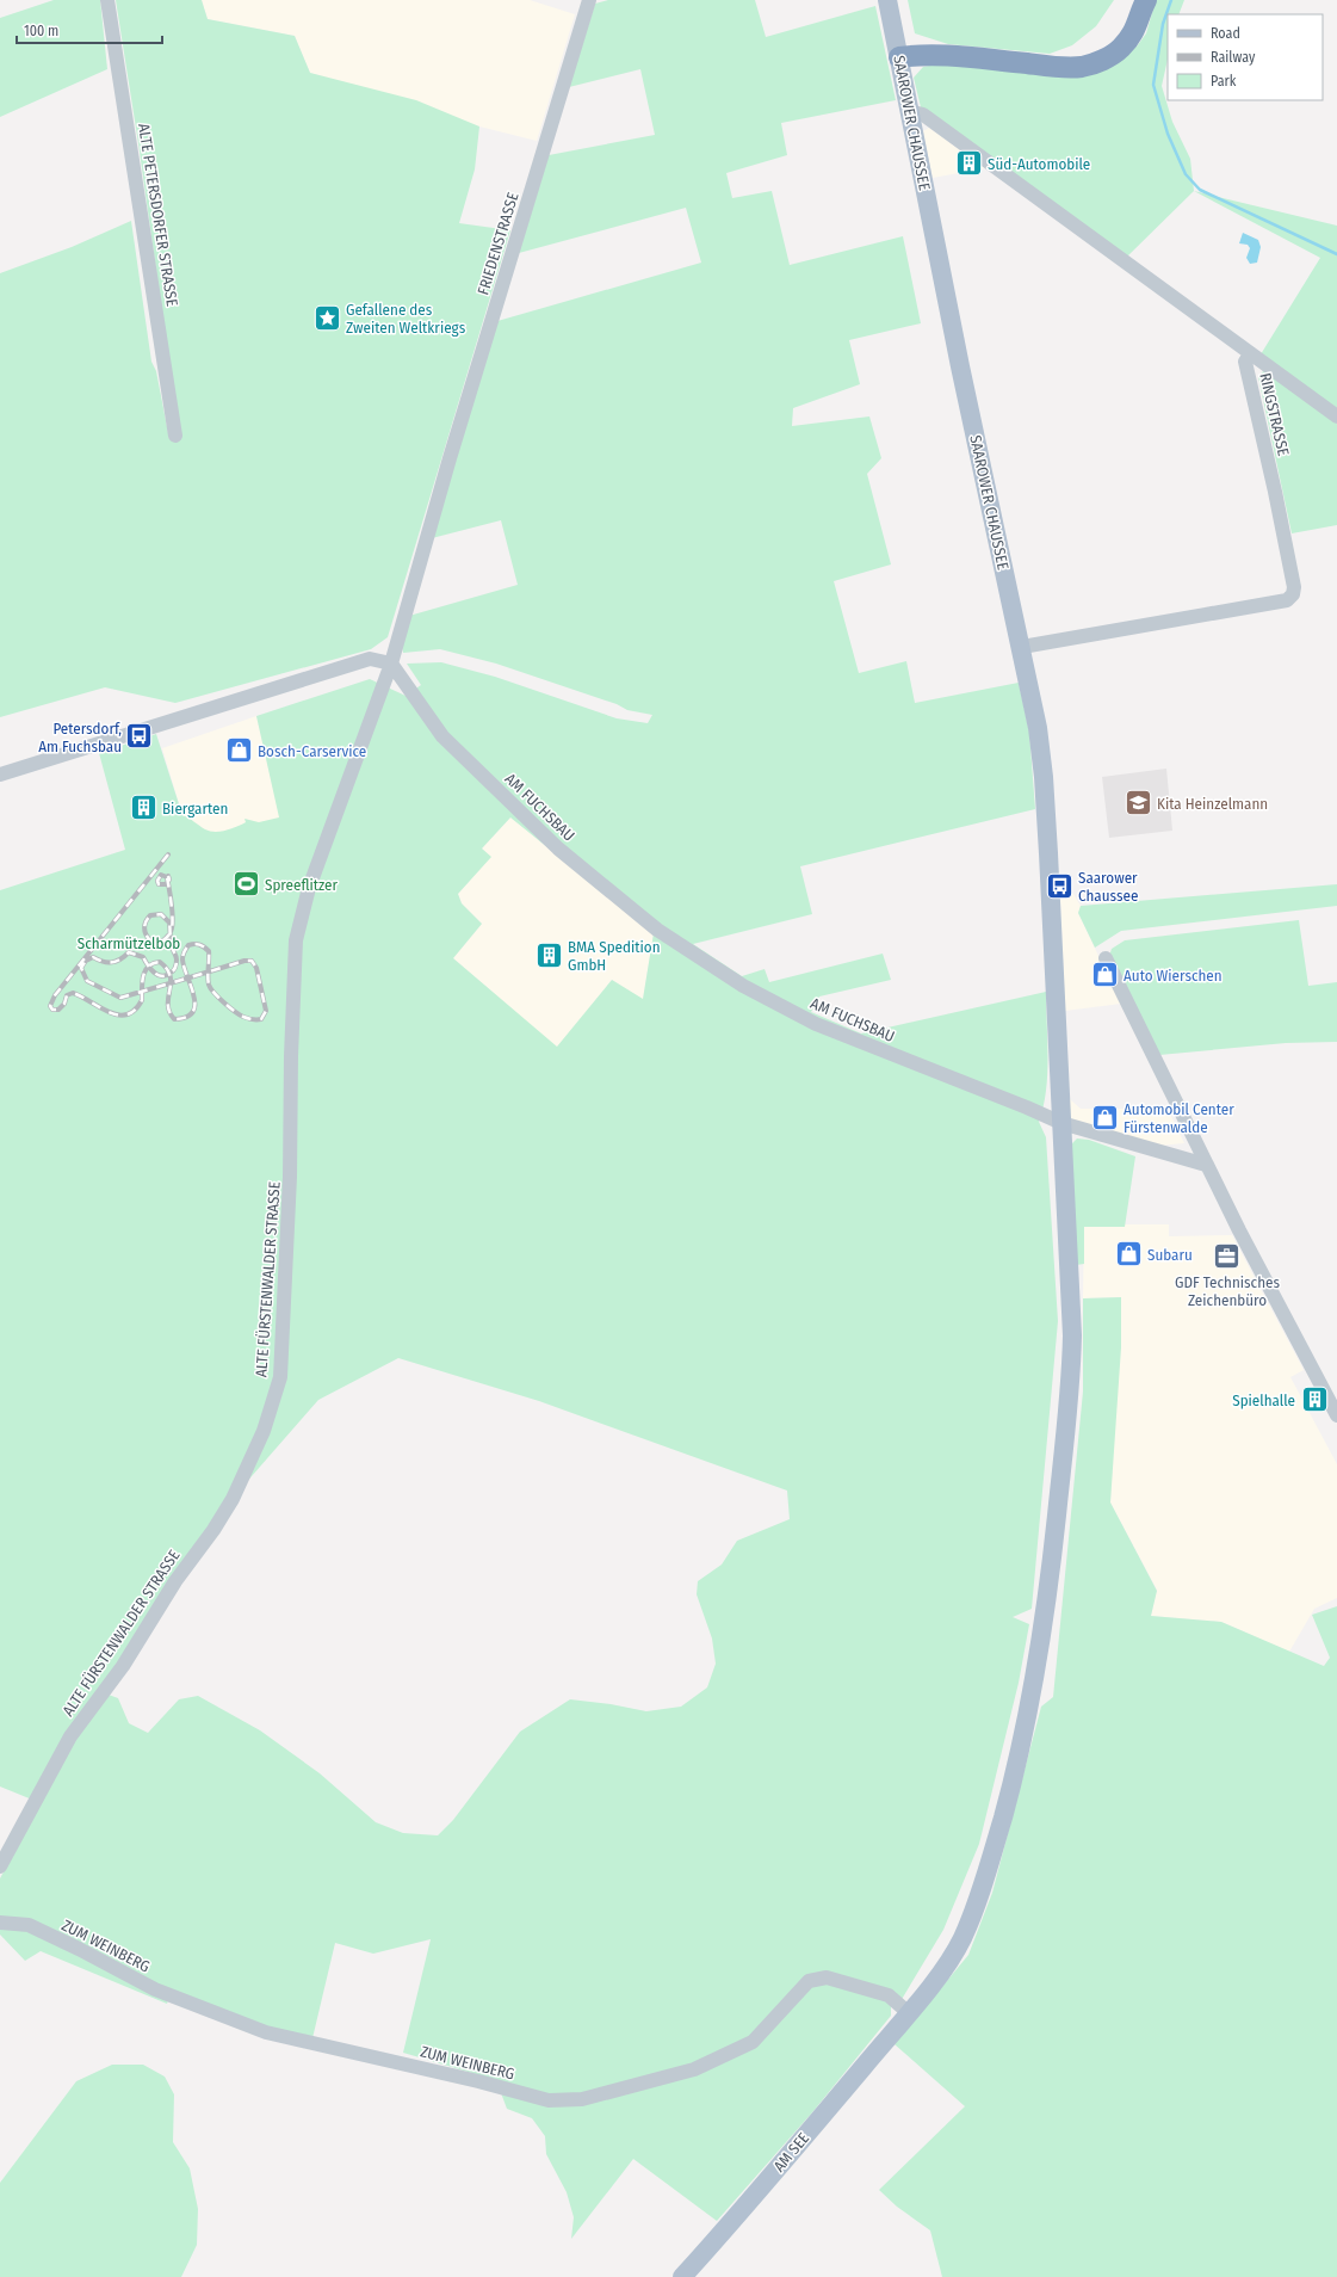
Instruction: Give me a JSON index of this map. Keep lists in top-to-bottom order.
{
  "streets": {
    "main road": ["SAAROWER CHAUSSEE", "AM SEE"],
    "street": [
      "ALTE PETERSDORFER STRASSE",
      "FRIEDENSTRASSE",
      "RINGSTRASSE",
      "AM FUCHSBAU",
      "ALTE FÜRSTENWALDER STRASSE",
      "ZUM WEINBERG"
    ]
  },
  "crossings": [
    ["SAAROWER CHAUSSEE", "RINGSTRASSE"],
    ["SAAROWER CHAUSSEE", "AM FUCHSBAU"],
    ["SAAROWER CHAUSSEE", "AM SEE"],
    ["FRIEDENSTRASSE", "AM FUCHSBAU"],
    ["FRIEDENSTRASSE", "ALTE FÜRSTENWALDER STRASSE"],
    ["AM FUCHSBAU", "ALTE FÜRSTENWALDER STRASSE"],
    ["AM FUCHSBAU", "AM SEE"],
    ["ZUM WEINBERG", "AM SEE"]
  ],
  "parks": ["Scharmützelbob"],
  "places": {
    "building": [
      "Süd-Automobile",
      "Biergarten",
      "BMA Spedition GmbH",
      "Spielhalle"
    ],
    "place": ["Gefallene des Zweiten Weltkriegs"],
    "bus stop": ["Petersdorf, Am Fuchsbau", "Saarower Chaussee"],
    "shop": [
      "Bosch-Carservice",
      "Auto Wierschen",
      "Automobil Center Fürstenwalde",
      "Subaru"
    ],
    "school or university": ["Kita Heinzelmann"],
    "sports": ["Spreeflitzer"],
    "office": ["GDF Technisches Zeichenbüro"]
  },
  "legend": ["Road", "Railway", "Park"],
  "scale_bar": "100 m"
}
